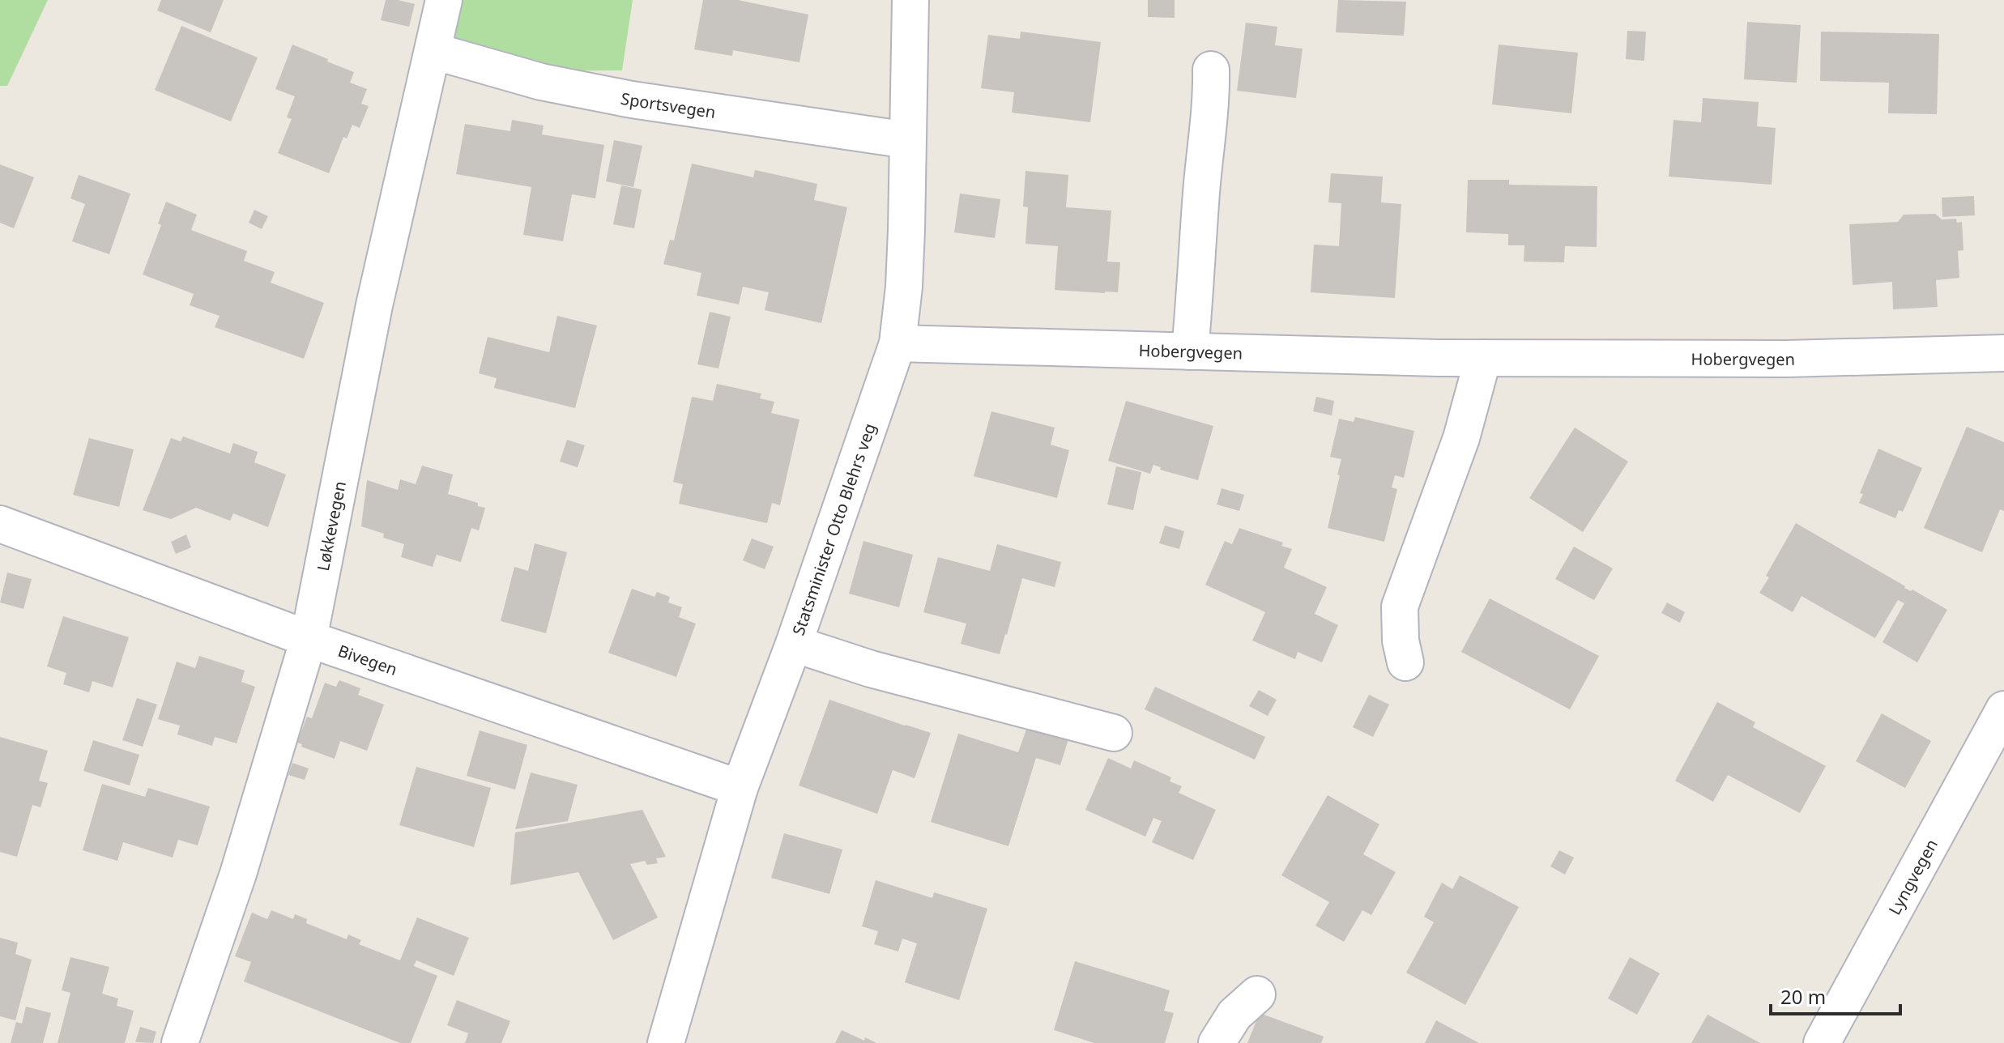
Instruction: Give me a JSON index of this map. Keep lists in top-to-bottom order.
{
  "streets": {
    "street": [
      "Sportsvegen",
      "Hobergvegen",
      "Løkkevegen",
      "Statsminister Otto Blehrs veg",
      "Bivegen",
      "Lyngvegen"
    ]
  },
  "crossings": [
    ["Sportsvegen", "Løkkevegen"],
    ["Sportsvegen", "Statsminister Otto Blehrs veg"],
    ["Hobergvegen", "Statsminister Otto Blehrs veg"],
    ["Løkkevegen", "Bivegen"],
    ["Statsminister Otto Blehrs veg", "Bivegen"]
  ],
  "scale_bar": "20 m"
}
